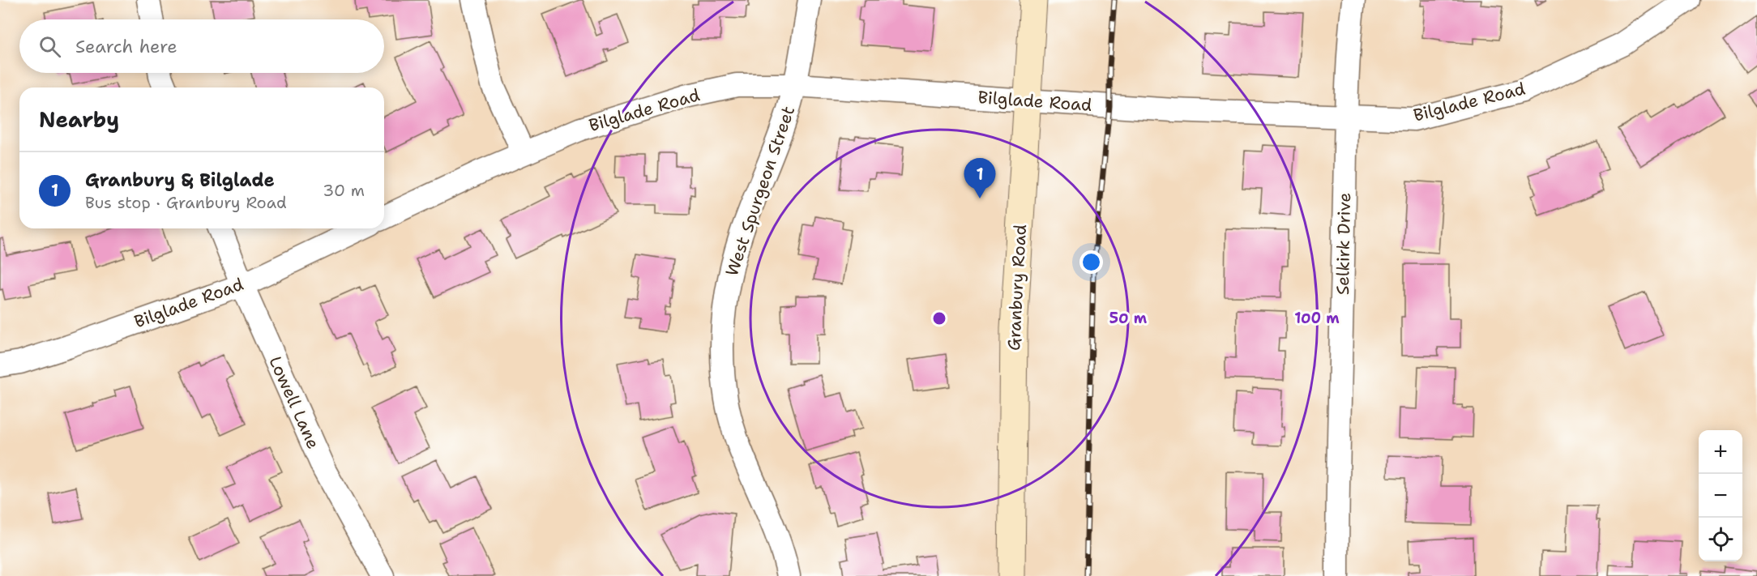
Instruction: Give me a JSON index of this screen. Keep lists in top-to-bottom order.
{
  "streets": {
    "main road": ["Granbury Road"],
    "street": [
      "Bilglade Road",
      "West Spurgeon Street",
      "Selkirk Drive",
      "Lowell Lane"
    ]
  },
  "crossings": [
    ["Bilglade Road", "West Spurgeon Street"],
    ["Bilglade Road", "Selkirk Drive"],
    ["Bilglade Road", "Granbury Road"],
    ["Bilglade Road", "Lowell Lane"]
  ],
  "page": {
    "search": "Search here",
    "heading": "Nearby",
    "list": [
      {
        "mark": "1",
        "name": "Granbury & Bilglade",
        "note": "Bus stop · Granbury Road",
        "value": "30 m"
      }
    ],
    "pins": "1",
    "map_buttons": ["+", "−"]
  },
  "rings": ["50 m", "100 m"]
}
